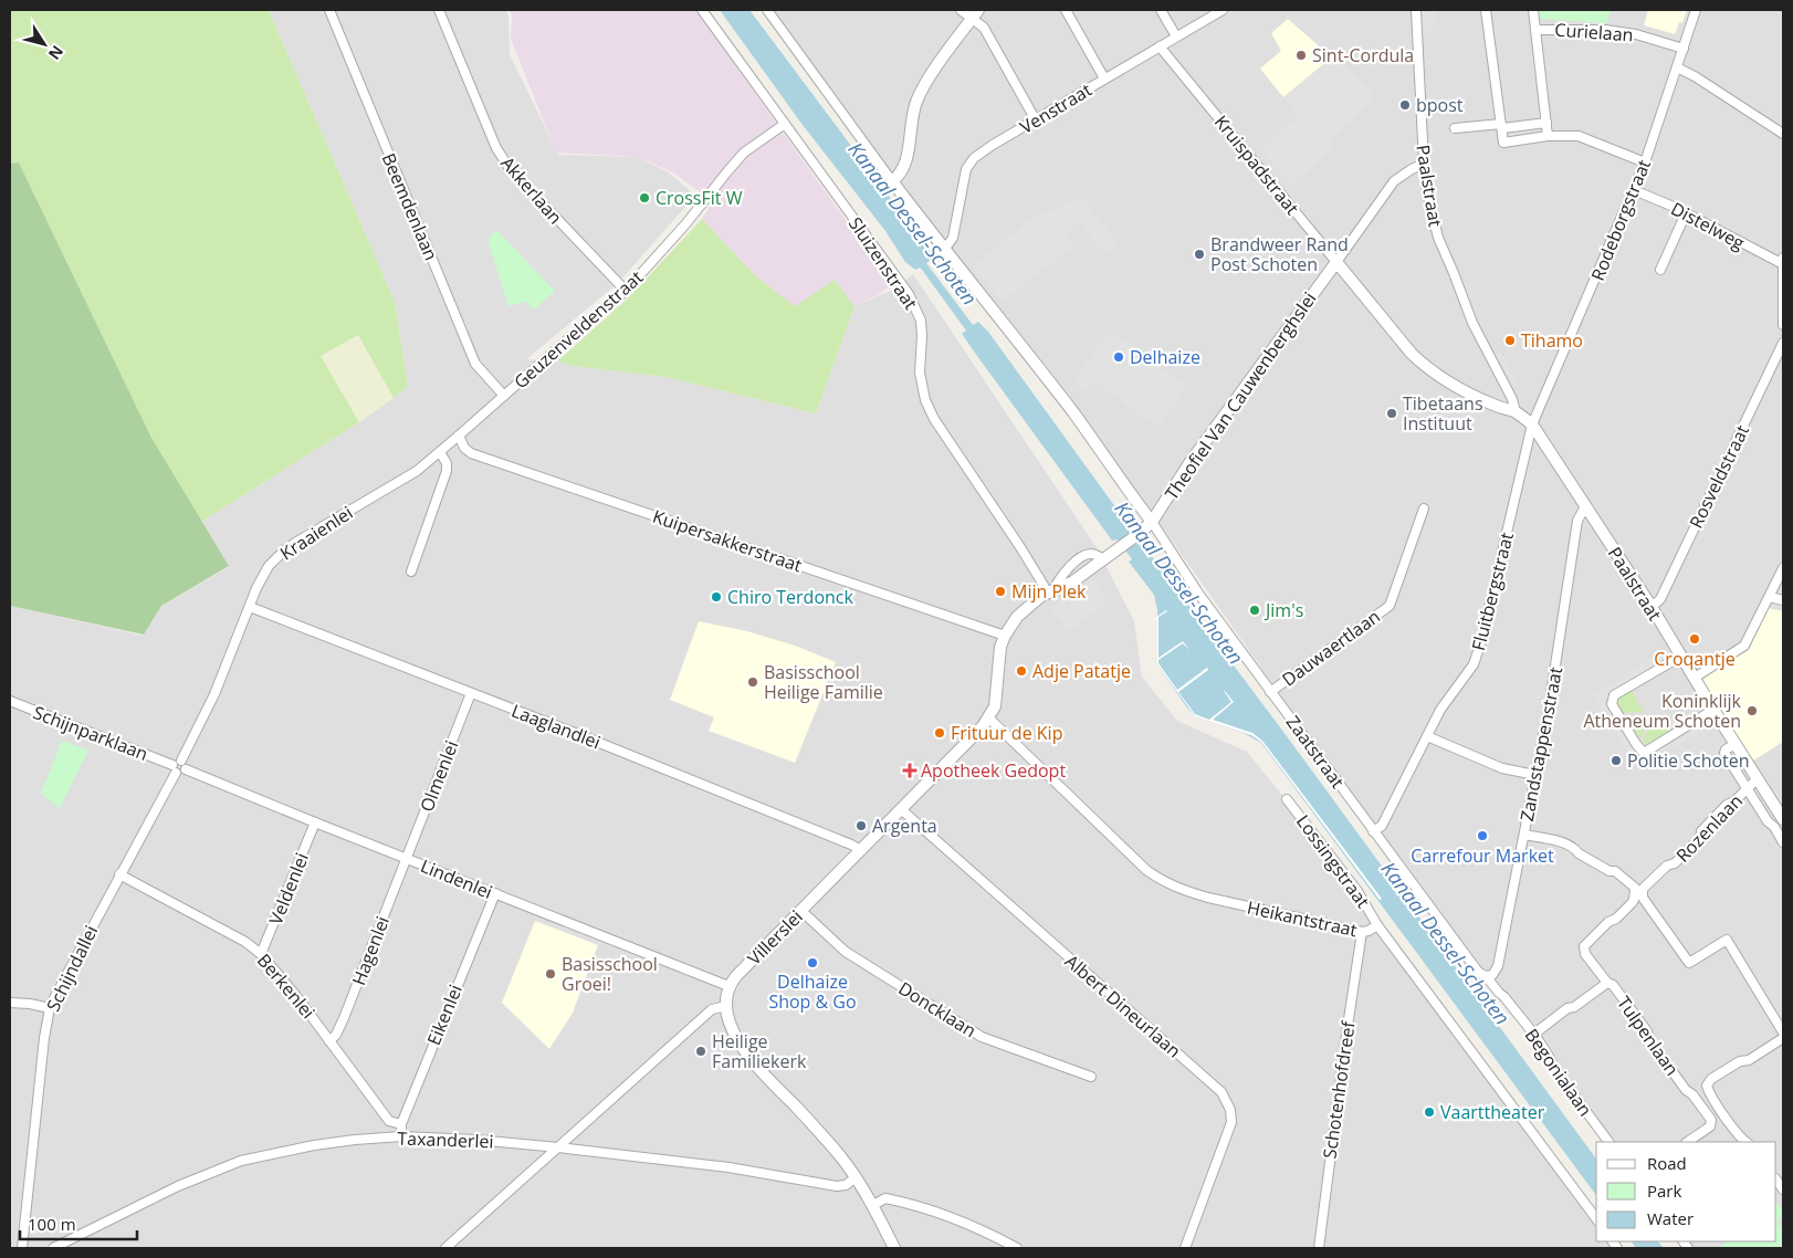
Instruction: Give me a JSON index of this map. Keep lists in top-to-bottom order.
{
  "streets": {
    "street": [
      "Curielaan",
      "Venstraat",
      "Kruispadstraat",
      "Paalstraat",
      "Akkerlaan",
      "Beemdenlaan",
      "Rodeborgstraat",
      "Distelweg",
      "Sluizenstraat",
      "Geuzenveldenstraat",
      "Theofiel Van Cauwenberghslei",
      "Rosveldstraat",
      "Kraaienlei",
      "Kuipersakkerstraat",
      "Fluitbergstraat",
      "Dauwaertlaan",
      "Laaglandlei",
      "Schijnparklaan",
      "Zandstappenstraat",
      "Zaatstraat",
      "Olmenlei",
      "Rozenlaan",
      "Lossingstraat",
      "Lindenlei",
      "Veldenlei",
      "Heikantstraat",
      "Villerslei",
      "Hagenlei",
      "Schijndallei",
      "Berkenlei",
      "Albert Dineurlaan",
      "Doncklaan",
      "Eikenlei",
      "Tulpenlaan",
      "Begonialaan",
      "Schotenhofdreef",
      "Taxanderlei"
    ]
  },
  "crossings": [
    ["Curielaan", "Rodeborgstraat"],
    ["Venstraat", "Kruispadstraat"],
    ["Kruispadstraat", "Paalstraat"],
    ["Kruispadstraat", "Rodeborgstraat"],
    ["Kruispadstraat", "Theofiel Van Cauwenberghslei"],
    ["Kruispadstraat", "Fluitbergstraat"],
    ["Paalstraat", "Rodeborgstraat"],
    ["Paalstraat", "Theofiel Van Cauwenberghslei"],
    ["Paalstraat", "Rosveldstraat"],
    ["Paalstraat", "Fluitbergstraat"],
    ["Paalstraat", "Zandstappenstraat"],
    ["Paalstraat", "Rozenlaan"],
    ["Akkerlaan", "Geuzenveldenstraat"],
    ["Beemdenlaan", "Geuzenveldenstraat"],
    ["Rodeborgstraat", "Distelweg"],
    ["Rodeborgstraat", "Fluitbergstraat"],
    ["Sluizenstraat", "Geuzenveldenstraat"],
    ["Geuzenveldenstraat", "Kraaienlei"],
    ["Geuzenveldenstraat", "Kuipersakkerstraat"],
    ["Theofiel Van Cauwenberghslei", "Zaatstraat"],
    ["Kraaienlei", "Kuipersakkerstraat"],
    ["Kraaienlei", "Laaglandlei"],
    ["Fluitbergstraat", "Zaatstraat"],
    ["Dauwaertlaan", "Zaatstraat"],
    ["Laaglandlei", "Olmenlei"],
    ["Laaglandlei", "Villerslei"],
    ["Schijnparklaan", "Schijndallei"],
    ["Zandstappenstraat", "Zaatstraat"],
    ["Zandstappenstraat", "Tulpenlaan"],
    ["Zandstappenstraat", "Begonialaan"],
    ["Zaatstraat", "Begonialaan"],
    ["Olmenlei", "Lindenlei"],
    ["Olmenlei", "Hagenlei"],
    ["Lossingstraat", "Heikantstraat"],
    ["Lindenlei", "Veldenlei"],
    ["Lindenlei", "Villerslei"],
    ["Lindenlei", "Hagenlei"],
    ["Lindenlei", "Eikenlei"],
    ["Veldenlei", "Berkenlei"],
    ["Heikantstraat", "Villerslei"],
    ["Heikantstraat", "Schotenhofdreef"],
    ["Villerslei", "Albert Dineurlaan"],
    ["Villerslei", "Doncklaan"],
    ["Hagenlei", "Berkenlei"],
    ["Schijndallei", "Berkenlei"],
    ["Eikenlei", "Taxanderlei"]
  ],
  "water": ["Kanaal Dessel-Schoten"],
  "places": {
    "other": [
      "Sint-Cordula",
      "bpost",
      "CrossFit W",
      "Brandweer Rand Post Schoten",
      "Tihamo",
      "Delhaize",
      "Tibetaans Instituut",
      "Mijn Plek",
      "Chiro Terdonck",
      "Jim's",
      "Croqantje",
      "Adje Patatje",
      "Basisschool Heilige Familie",
      "Koninklijk Atheneum Schoten",
      "Frituur de Kip",
      "Politie Schoten",
      "Argenta",
      "Carrefour Market",
      "Delhaize Shop & Go",
      "Basisschool Groei!",
      "Heilige Familiekerk",
      "Vaarttheater"
    ],
    "health": ["Apotheek Gedopt"]
  },
  "legend": ["Road", "Park", "Water"],
  "scale_bar": "100 m",
  "north": "bottom right"
}
